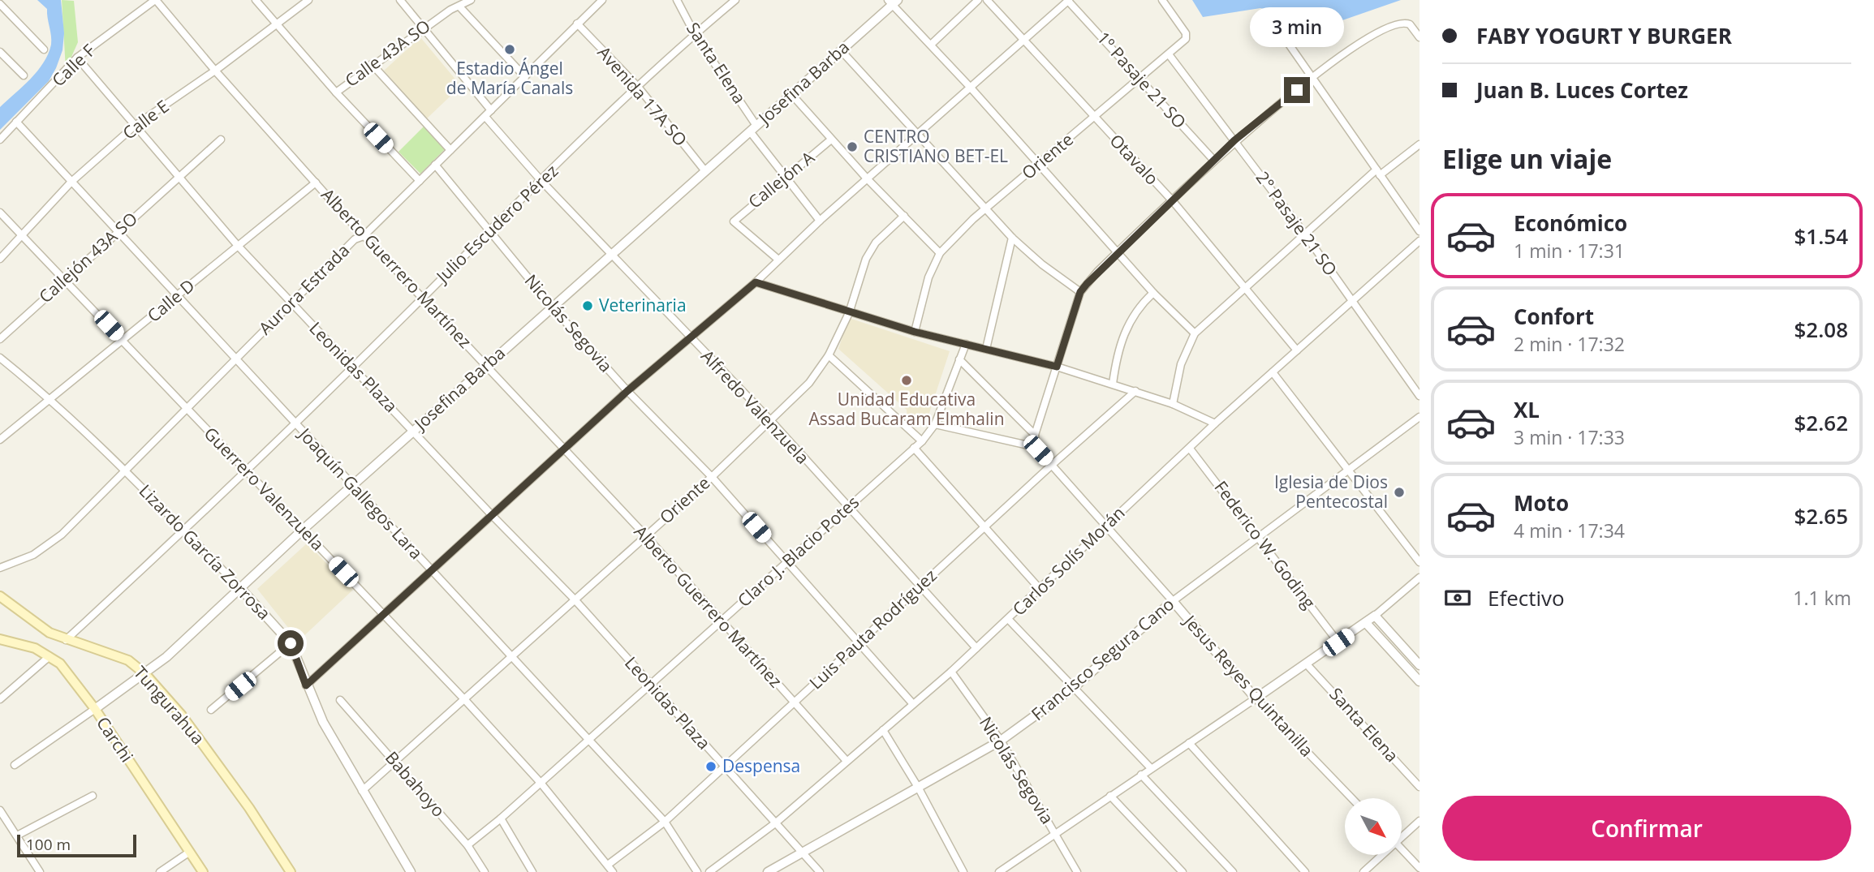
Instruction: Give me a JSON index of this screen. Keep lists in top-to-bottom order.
{
  "streets": {
    "main road": ["Tungurahua", "Carchi"],
    "street": [
      "Calle 43A SO",
      "Santa Elena",
      "Calle F",
      "1º Pasaje 21 SO",
      "Josefina Barba",
      "Avenida 17A SO",
      "Calle E",
      "Oriente",
      "Otavalo",
      "Callejón A",
      "Julio Escudero Pérez",
      "2° Pasaje 21 SO",
      "Callejón 43A SO",
      "Alberto Guerrero Martínez",
      "Aurora Estrada",
      "Calle D",
      "Nicolás Segovia",
      "Leonidas Plaza",
      "Alfredo Valenzuela",
      "Guerrero Valenzuela",
      "Joaquín Gallegos Lara",
      "Federico W. Goding",
      "Claro J. Blacio Potes",
      "Lizardo García Zorrosa",
      "Carlos Solís Morán",
      "Luis Pauta Rodríguez",
      "Francisco Segura Cano",
      "Jesus Reyes Quintanilla",
      "Babahoyo"
    ]
  },
  "crossings": [
    ["Santa Elena", "Josefina Barba"],
    ["Santa Elena", "Callejón A"],
    ["Santa Elena", "Julio Escudero Pérez"],
    ["Calle F", "Alberto Guerrero Martínez"],
    ["Calle F", "Leonidas Plaza"],
    ["Calle F", "Joaquín Gallegos Lara"],
    ["1º Pasaje 21 SO", "Oriente"],
    ["Josefina Barba", "Avenida 17A SO"],
    ["Josefina Barba", "Alberto Guerrero Martínez"],
    ["Josefina Barba", "Nicolás Segovia"],
    ["Josefina Barba", "Leonidas Plaza"],
    ["Josefina Barba", "Alfredo Valenzuela"],
    ["Josefina Barba", "Guerrero Valenzuela"],
    ["Josefina Barba", "Joaquín Gallegos Lara"],
    ["Josefina Barba", "Lizardo García Zorrosa"],
    ["Josefina Barba", "Tungurahua"],
    ["Josefina Barba", "Carchi"],
    ["Avenida 17A SO", "Julio Escudero Pérez"],
    ["Avenida 17A SO", "Aurora Estrada"],
    ["Calle E", "Alberto Guerrero Martínez"],
    ["Calle E", "Leonidas Plaza"],
    ["Calle E", "Guerrero Valenzuela"],
    ["Calle E", "Joaquín Gallegos Lara"],
    ["Oriente", "Otavalo"],
    ["Oriente", "2° Pasaje 21 SO"],
    ["Oriente", "Alberto Guerrero Martínez"],
    ["Oriente", "Nicolás Segovia"],
    ["Oriente", "Leonidas Plaza"],
    ["Oriente", "Alfredo Valenzuela"],
    ["Oriente", "Guerrero Valenzuela"],
    ["Oriente", "Joaquín Gallegos Lara"],
    ["Oriente", "Lizardo García Zorrosa"],
    ["Oriente", "Babahoyo"],
    ["Otavalo", "Carlos Solís Morán"],
    ["Julio Escudero Pérez", "Alberto Guerrero Martínez"],
    ["Julio Escudero Pérez", "Nicolás Segovia"],
    ["Julio Escudero Pérez", "Leonidas Plaza"],
    ["Julio Escudero Pérez", "Alfredo Valenzuela"],
    ["Julio Escudero Pérez", "Guerrero Valenzuela"],
    ["Julio Escudero Pérez", "Joaquín Gallegos Lara"],
    ["Julio Escudero Pérez", "Lizardo García Zorrosa"],
    ["Julio Escudero Pérez", "Tungurahua"],
    ["2° Pasaje 21 SO", "Carlos Solís Morán"],
    ["Callejón 43A SO", "Leonidas Plaza"],
    ["Callejón 43A SO", "Guerrero Valenzuela"],
    ["Callejón 43A SO", "Joaquín Gallegos Lara"],
    ["Alberto Guerrero Martínez", "Aurora Estrada"],
    ["Alberto Guerrero Martínez", "Calle D"],
    ["Alberto Guerrero Martínez", "Claro J. Blacio Potes"],
    ["Alberto Guerrero Martínez", "Carlos Solís Morán"],
    ["Alberto Guerrero Martínez", "Luis Pauta Rodríguez"],
    ["Aurora Estrada", "Nicolás Segovia"],
    ["Aurora Estrada", "Leonidas Plaza"],
    ["Aurora Estrada", "Alfredo Valenzuela"],
    ["Aurora Estrada", "Guerrero Valenzuela"],
    ["Aurora Estrada", "Joaquín Gallegos Lara"],
    ["Aurora Estrada", "Lizardo García Zorrosa"],
    ["Calle D", "Leonidas Plaza"],
    ["Calle D", "Guerrero Valenzuela"],
    ["Calle D", "Joaquín Gallegos Lara"],
    ["Calle D", "Lizardo García Zorrosa"],
    ["Nicolás Segovia", "Claro J. Blacio Potes"],
    ["Nicolás Segovia", "Carlos Solís Morán"],
    ["Nicolás Segovia", "Luis Pauta Rodríguez"],
    ["Nicolás Segovia", "Francisco Segura Cano"],
    ["Leonidas Plaza", "Claro J. Blacio Potes"],
    ["Leonidas Plaza", "Carlos Solís Morán"],
    ["Leonidas Plaza", "Luis Pauta Rodríguez"],
    ["Leonidas Plaza", "Francisco Segura Cano"],
    ["Alfredo Valenzuela", "Claro J. Blacio Potes"],
    ["Alfredo Valenzuela", "Carlos Solís Morán"],
    ["Alfredo Valenzuela", "Luis Pauta Rodríguez"],
    ["Guerrero Valenzuela", "Claro J. Blacio Potes"],
    ["Guerrero Valenzuela", "Luis Pauta Rodríguez"],
    ["Joaquín Gallegos Lara", "Claro J. Blacio Potes"],
    ["Joaquín Gallegos Lara", "Luis Pauta Rodríguez"],
    ["Federico W. Goding", "Carlos Solís Morán"],
    ["Federico W. Goding", "Francisco Segura Cano"],
    ["Claro J. Blacio Potes", "Babahoyo"],
    ["Carlos Solís Morán", "Jesus Reyes Quintanilla"],
    ["Luis Pauta Rodríguez", "Jesus Reyes Quintanilla"],
    ["Francisco Segura Cano", "Jesus Reyes Quintanilla"]
  ],
  "places": [
    "Estadio Ángel de María Canals",
    "CENTRO CRISTIANO BET-EL",
    "Veterinaria",
    "Unidad Educativa Assad Bucaram Elmhalin",
    "Iglesia de Dios Pentecostal",
    "Despensa"
  ],
  "scale_bar": "100 m",
  "north": "bottom right",
  "page": {
    "banner": ["FABY YOGURT Y BURGER", "Juan B. Luces Cortez"],
    "bubble": "3 min",
    "heading": "Elige un viaje",
    "list": [
      {
        "name": "Económico",
        "note": "1 min · 17:31",
        "value": "$1.54"
      },
      {
        "name": "Confort",
        "note": "2 min · 17:32",
        "value": "$2.08"
      },
      {
        "name": "XL",
        "note": "3 min · 17:33",
        "value": "$2.62"
      },
      {
        "name": "Moto",
        "note": "4 min · 17:34",
        "value": "$2.65"
      }
    ],
    "pay": ["Efectivo", "1.1 km"],
    "buttons": "Confirmar",
    "scale": "100 m"
  }
}
